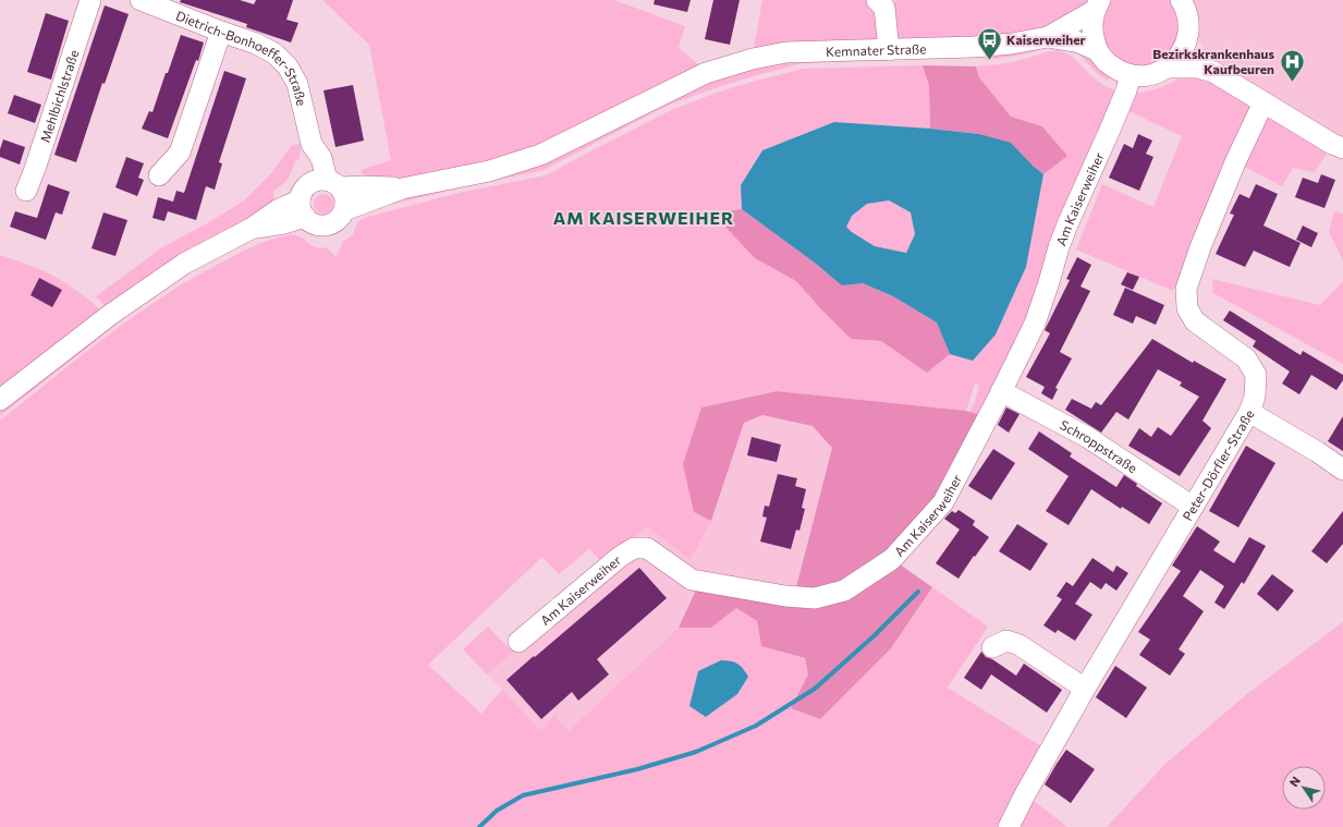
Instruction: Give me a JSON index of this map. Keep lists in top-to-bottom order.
{
  "streets": {
    "street": [
      "Kemnater Straße",
      "Dietrich-Bonhoeffer-Straße",
      "Mehlbichlstraße",
      "Am Kaiserweiher",
      "Schroppstraße",
      "Peter-Dörfler-Straße"
    ]
  },
  "crossings": [
    ["Am Kaiserweiher", "Schroppstraße"],
    ["Schroppstraße", "Peter-Dörfler-Straße"]
  ],
  "districts": ["AM KAISERWEIHER"],
  "places": {
    "bus stop": ["Kaiserweiher"],
    "hospital": ["Bezirkskrankenhaus Kaufbeuren"]
  },
  "north": "top left"
}
